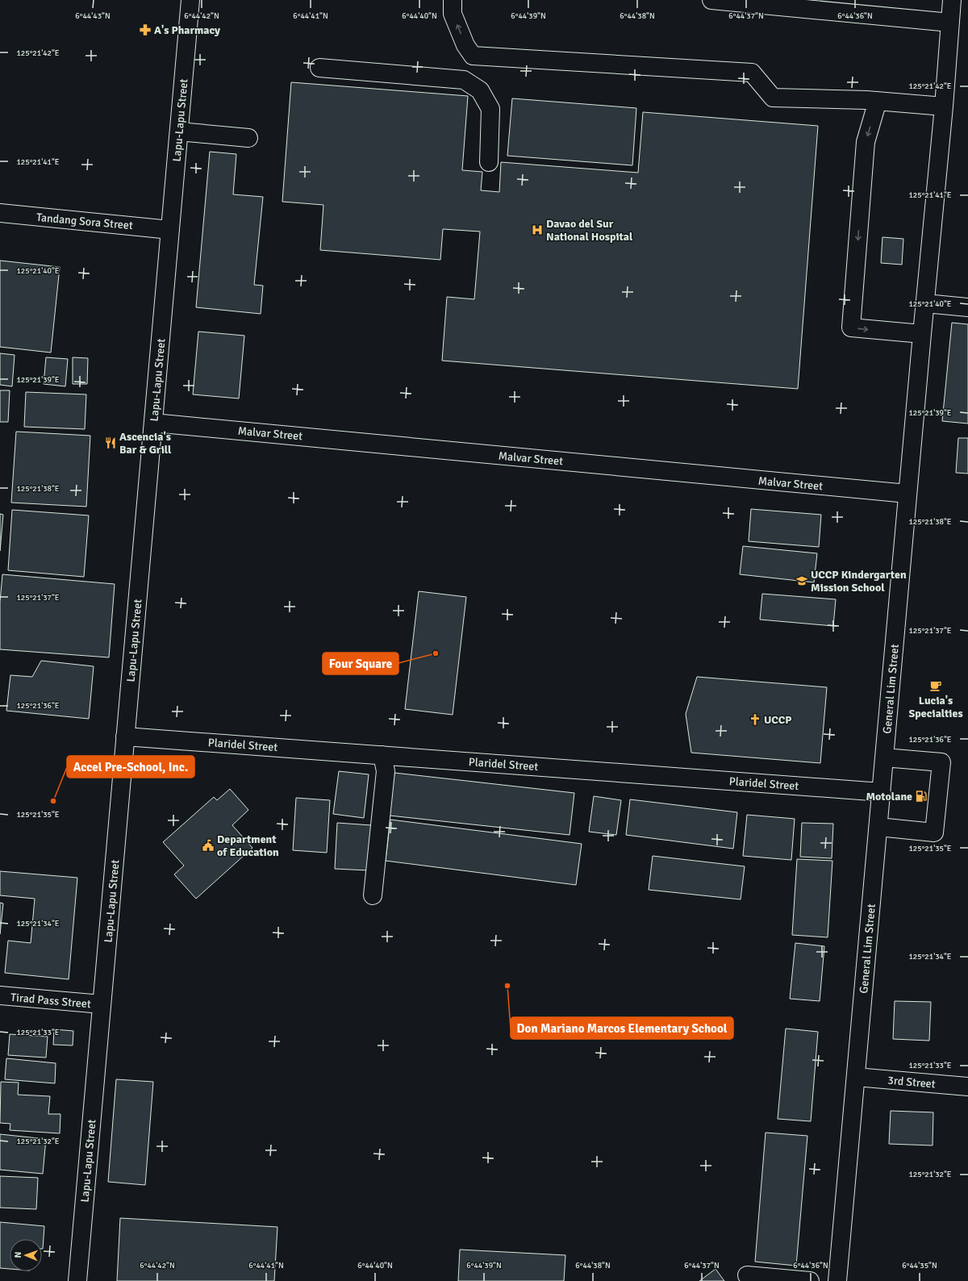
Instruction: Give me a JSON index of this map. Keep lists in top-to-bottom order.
{
  "streets": {
    "street": [
      "Lapu-Lapu Street",
      "Tandang Sora Street",
      "Malvar Street",
      "General Lim Street",
      "Plaridel Street",
      "Tirad Pass Street",
      "3rd Street"
    ]
  },
  "crossings": [
    ["Lapu-Lapu Street", "Tandang Sora Street"],
    ["Lapu-Lapu Street", "Malvar Street"],
    ["Lapu-Lapu Street", "Plaridel Street"],
    ["Lapu-Lapu Street", "Tirad Pass Street"],
    ["Malvar Street", "General Lim Street"],
    ["General Lim Street", "Plaridel Street"],
    ["General Lim Street", "3rd Street"]
  ],
  "places": {
    "pharmacy": ["A's Pharmacy"],
    "hospital": ["Davao del Sur National Hospital"],
    "restaurant": ["Ascencia's Bar & Grill"],
    "school or university": ["UCCP Kindergarten Mission School"],
    "other": ["Four Square", "Accel Pre-School, Inc.", "Don Mariano Marcos Elementary School"],
    "cafe": ["Lucia's Specialties"],
    "church": ["UCCP"],
    "fuel station": ["Motolane"],
    "public building": ["Department of Education"]
  },
  "north": "left",
  "coordinates": [
    "6°44'43\"N",
    "6°44'42\"N",
    "6°44'41\"N",
    "6°44'40\"N",
    "6°44'39\"N",
    "6°44'38\"N",
    "6°44'37\"N",
    "6°44'36\"N",
    "125°21'42\"E",
    "125°21'41\"E",
    "125°21'40\"E",
    "125°21'39\"E",
    "125°21'38\"E",
    "125°21'37\"E",
    "125°21'36\"E",
    "125°21'35\"E",
    "125°21'34\"E",
    "125°21'33\"E",
    "125°21'32\"E",
    "6°44'35\"N"
  ]
}
